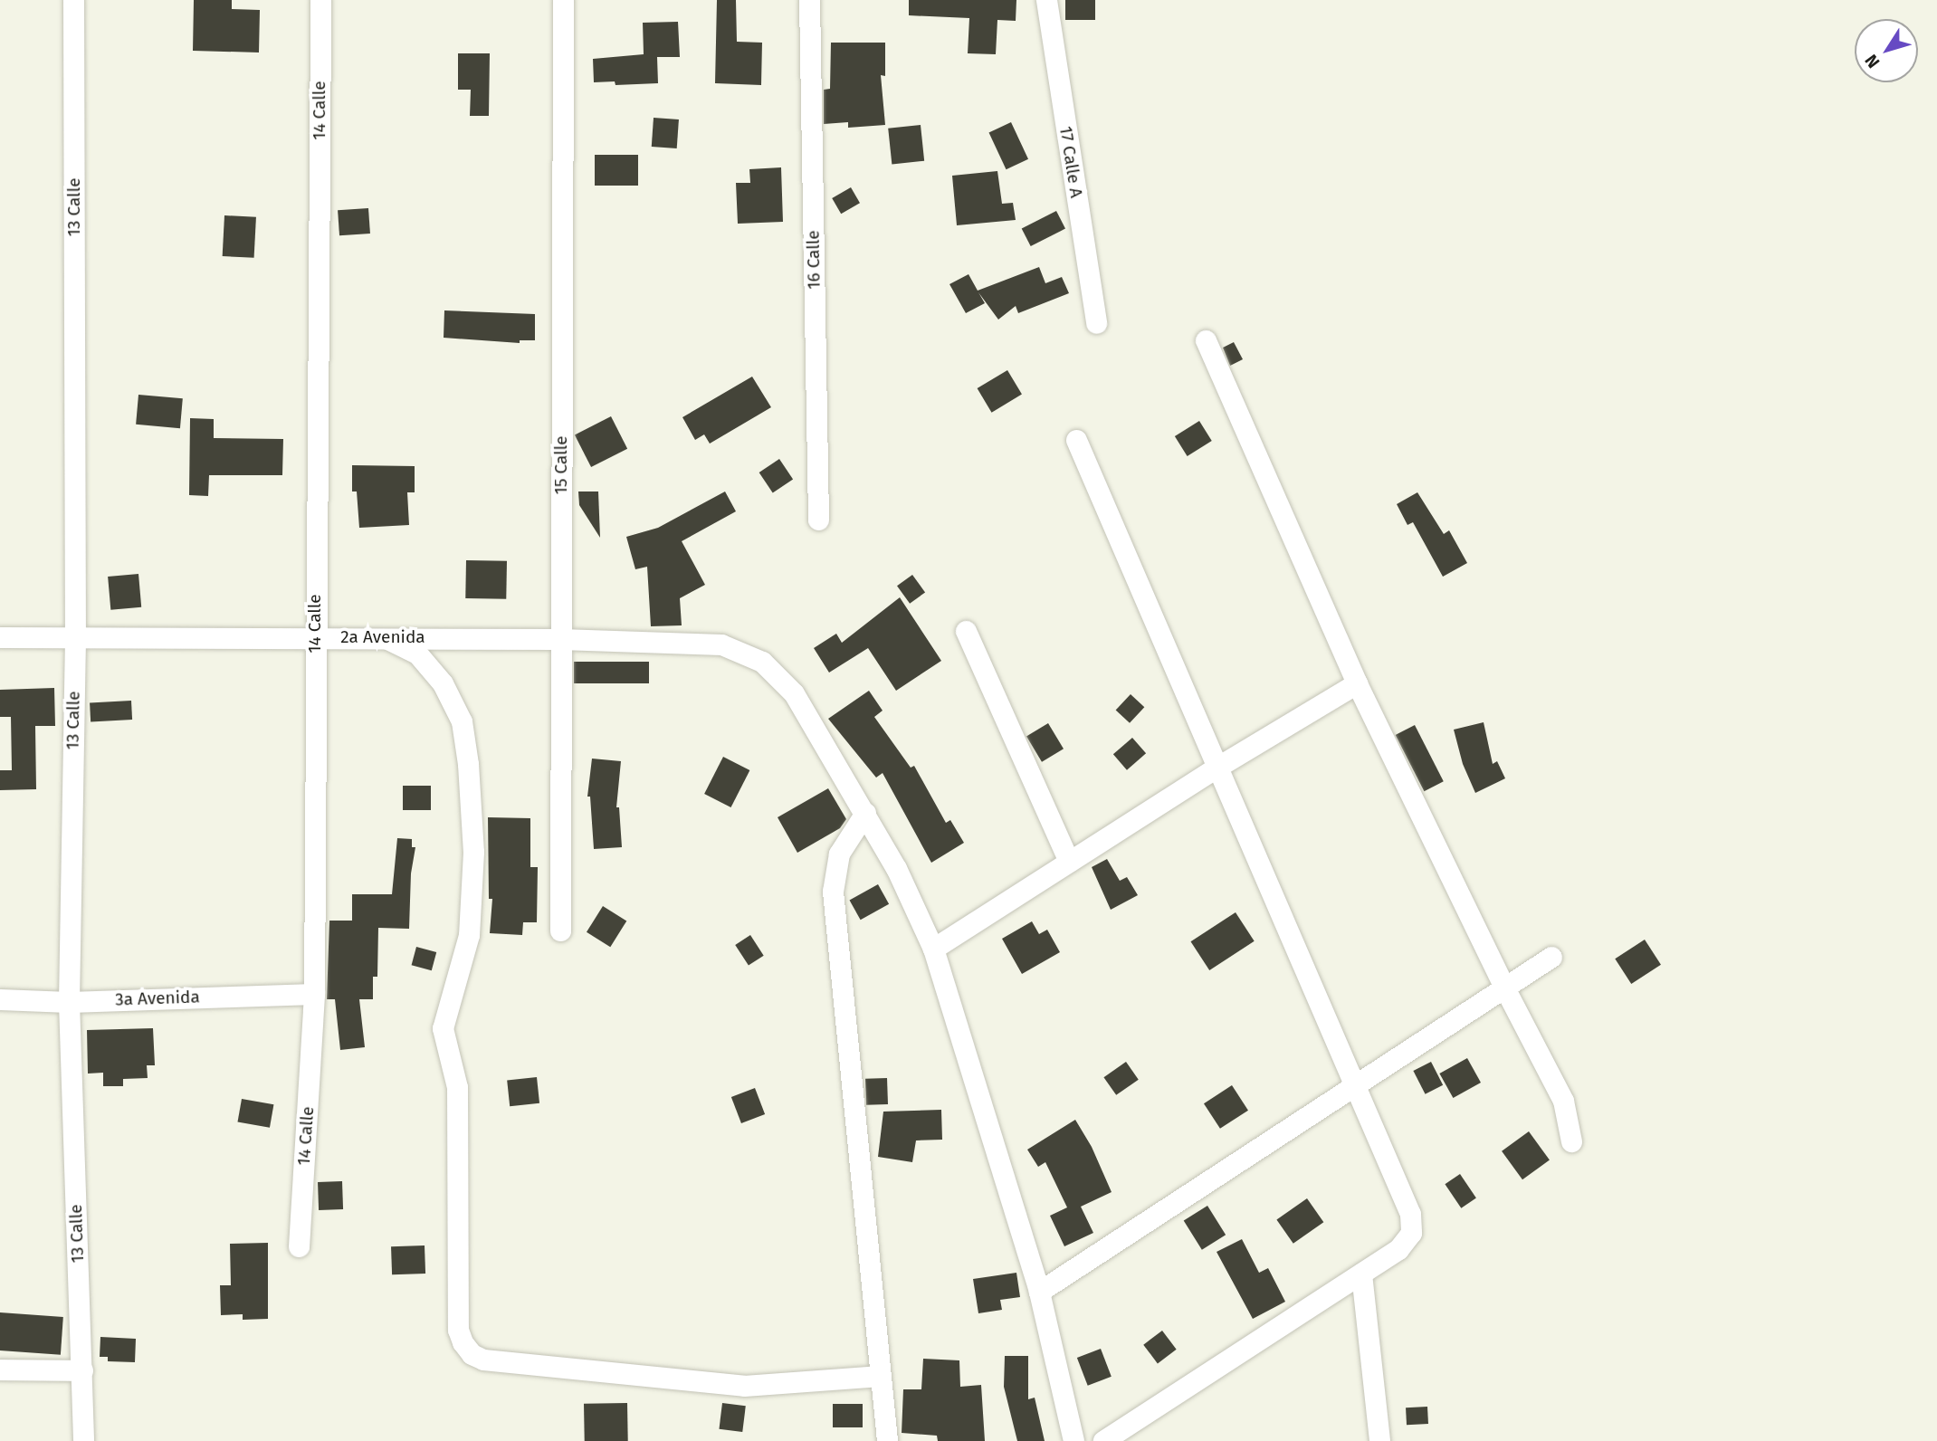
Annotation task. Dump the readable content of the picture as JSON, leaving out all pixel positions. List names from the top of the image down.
{
  "streets": {
    "street": [
      "14 Calle",
      "17 Calle A",
      "13 Calle",
      "16 Calle",
      "15 Calle",
      "2a Avenida",
      "3a Avenida"
    ]
  },
  "crossings": [
    ["14 Calle", "2a Avenida"],
    ["14 Calle", "3a Avenida"],
    ["13 Calle", "2a Avenida"],
    ["13 Calle", "3a Avenida"],
    ["15 Calle", "2a Avenida"]
  ],
  "north": "bottom left"
}
